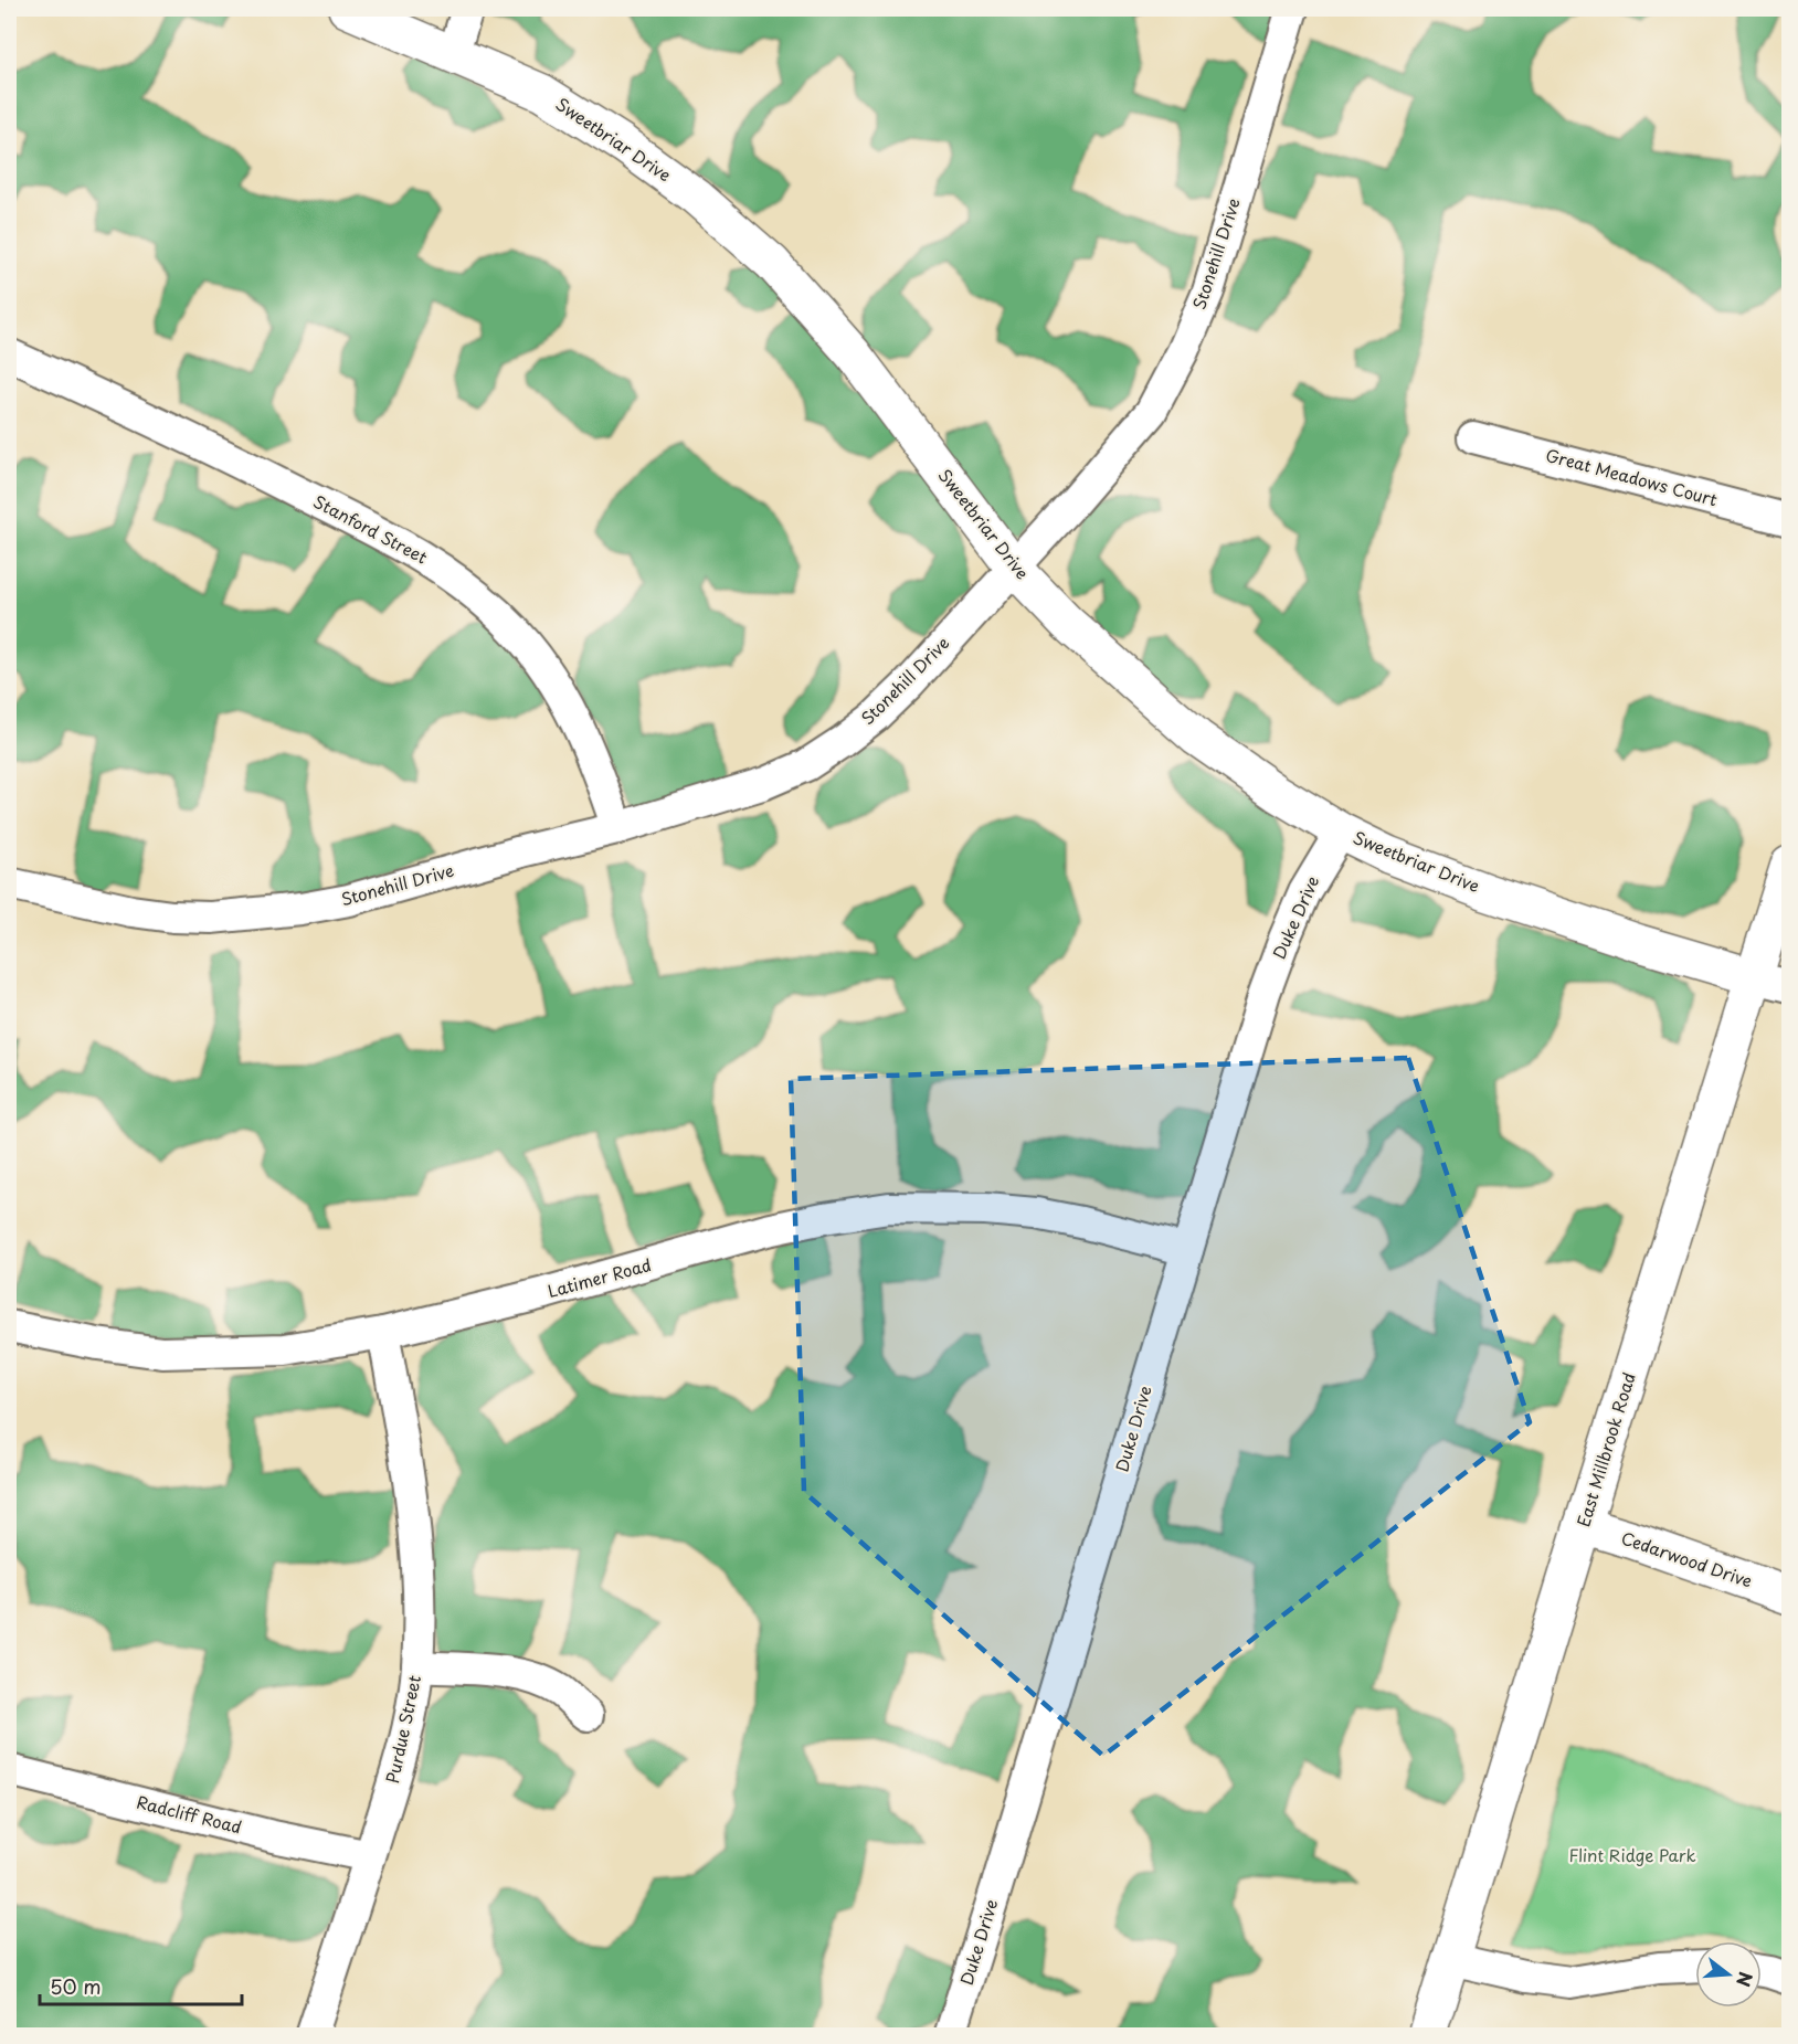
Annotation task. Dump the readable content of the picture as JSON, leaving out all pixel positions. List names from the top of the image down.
{
  "streets": {
    "street": [
      "Sweetbriar Drive",
      "Stonehill Drive",
      "Great Meadows Court",
      "Stanford Street",
      "Duke Drive",
      "Latimer Road",
      "East Millbrook Road",
      "Cedarwood Drive",
      "Purdue Street",
      "Radcliff Road"
    ]
  },
  "crossings": [
    ["Sweetbriar Drive", "Stonehill Drive"],
    ["Sweetbriar Drive", "Duke Drive"],
    ["Sweetbriar Drive", "East Millbrook Road"],
    ["Stonehill Drive", "Stanford Street"],
    ["Duke Drive", "Latimer Road"],
    ["Latimer Road", "Purdue Street"],
    ["East Millbrook Road", "Cedarwood Drive"],
    ["Purdue Street", "Radcliff Road"]
  ],
  "parks": ["Flint Ridge Park"],
  "scale_bar": "50 m",
  "north": "right"
}
